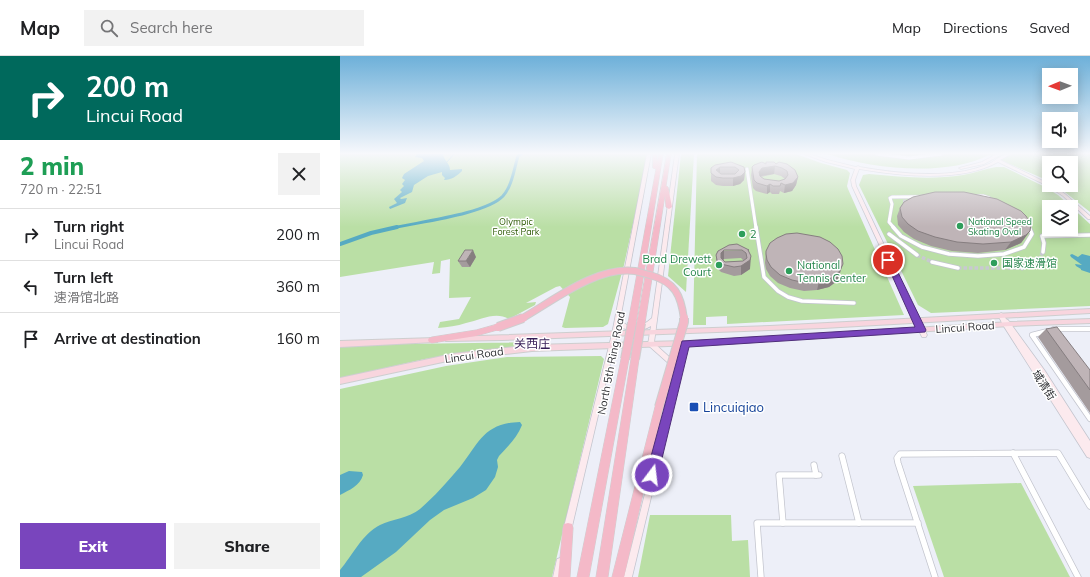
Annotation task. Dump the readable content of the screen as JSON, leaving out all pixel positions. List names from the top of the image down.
{
  "streets": {
    "highway": ["North 5th Ring Road"],
    "main road": ["Lincui Road"],
    "street": ["域清街"]
  },
  "crossings": [
    ["Lincui Road", "域清街"]
  ],
  "districts": ["关西庄"],
  "parks": ["Olympic Forest Park"],
  "places": {
    "other": [
      "National Speed Skating Oval",
      "2",
      "国家速滑馆",
      "Brad Drewett Court",
      "National Tennis Center"
    ],
    "transit": ["Lincuiqiao"]
  },
  "north": "left",
  "page": {
    "header": "Map",
    "search": "Search here",
    "nav": ["Map", "Directions", "Saved"],
    "turn": ["200 m", "Lincui Road"],
    "heading": ["2 min", "720 m · 22:51"],
    "list": [
      {
        "name": "Turn right",
        "note": "Lincui Road",
        "value": "200 m"
      },
      {
        "name": "Turn left",
        "note": "速滑馆北路",
        "value": "360 m"
      },
      {
        "name": "Arrive at destination",
        "value": "160 m"
      }
    ],
    "buttons": ["Exit", "Share"]
  }
}
